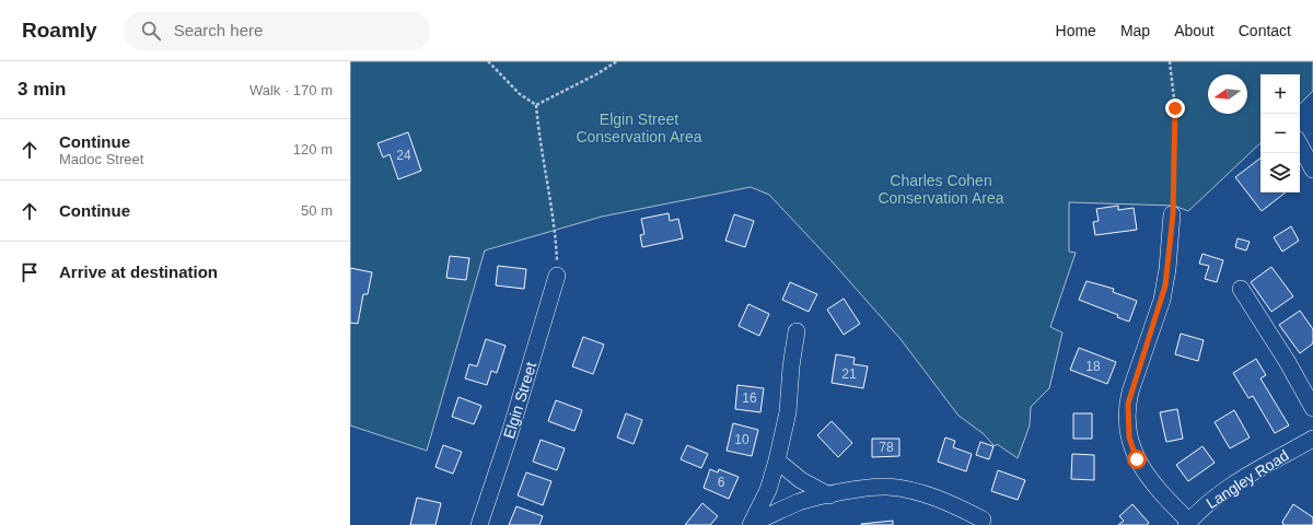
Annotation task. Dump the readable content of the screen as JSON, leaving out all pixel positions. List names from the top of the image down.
{
  "streets": {
    "street": ["Elgin Street", "Langley Road"]
  },
  "parks": ["Elgin Street Conservation Area", "Charles Cohen Conservation Area"],
  "house_numbers": [
    "24",
    "18",
    "21",
    "16",
    "10",
    "78",
    "6"
  ],
  "north": "left",
  "page": {
    "header": "Roamly",
    "search": "Search here",
    "nav": [
      "Home",
      "Map",
      "About",
      "Contact"
    ],
    "heading": ["3 min", "Walk · 170 m"],
    "map_buttons": ["+", "−"],
    "list": [
      ["Continue", "Madoc Street", "120 m"],
      ["Continue", "50 m"],
      "Arrive at destination"
    ]
  }
}
